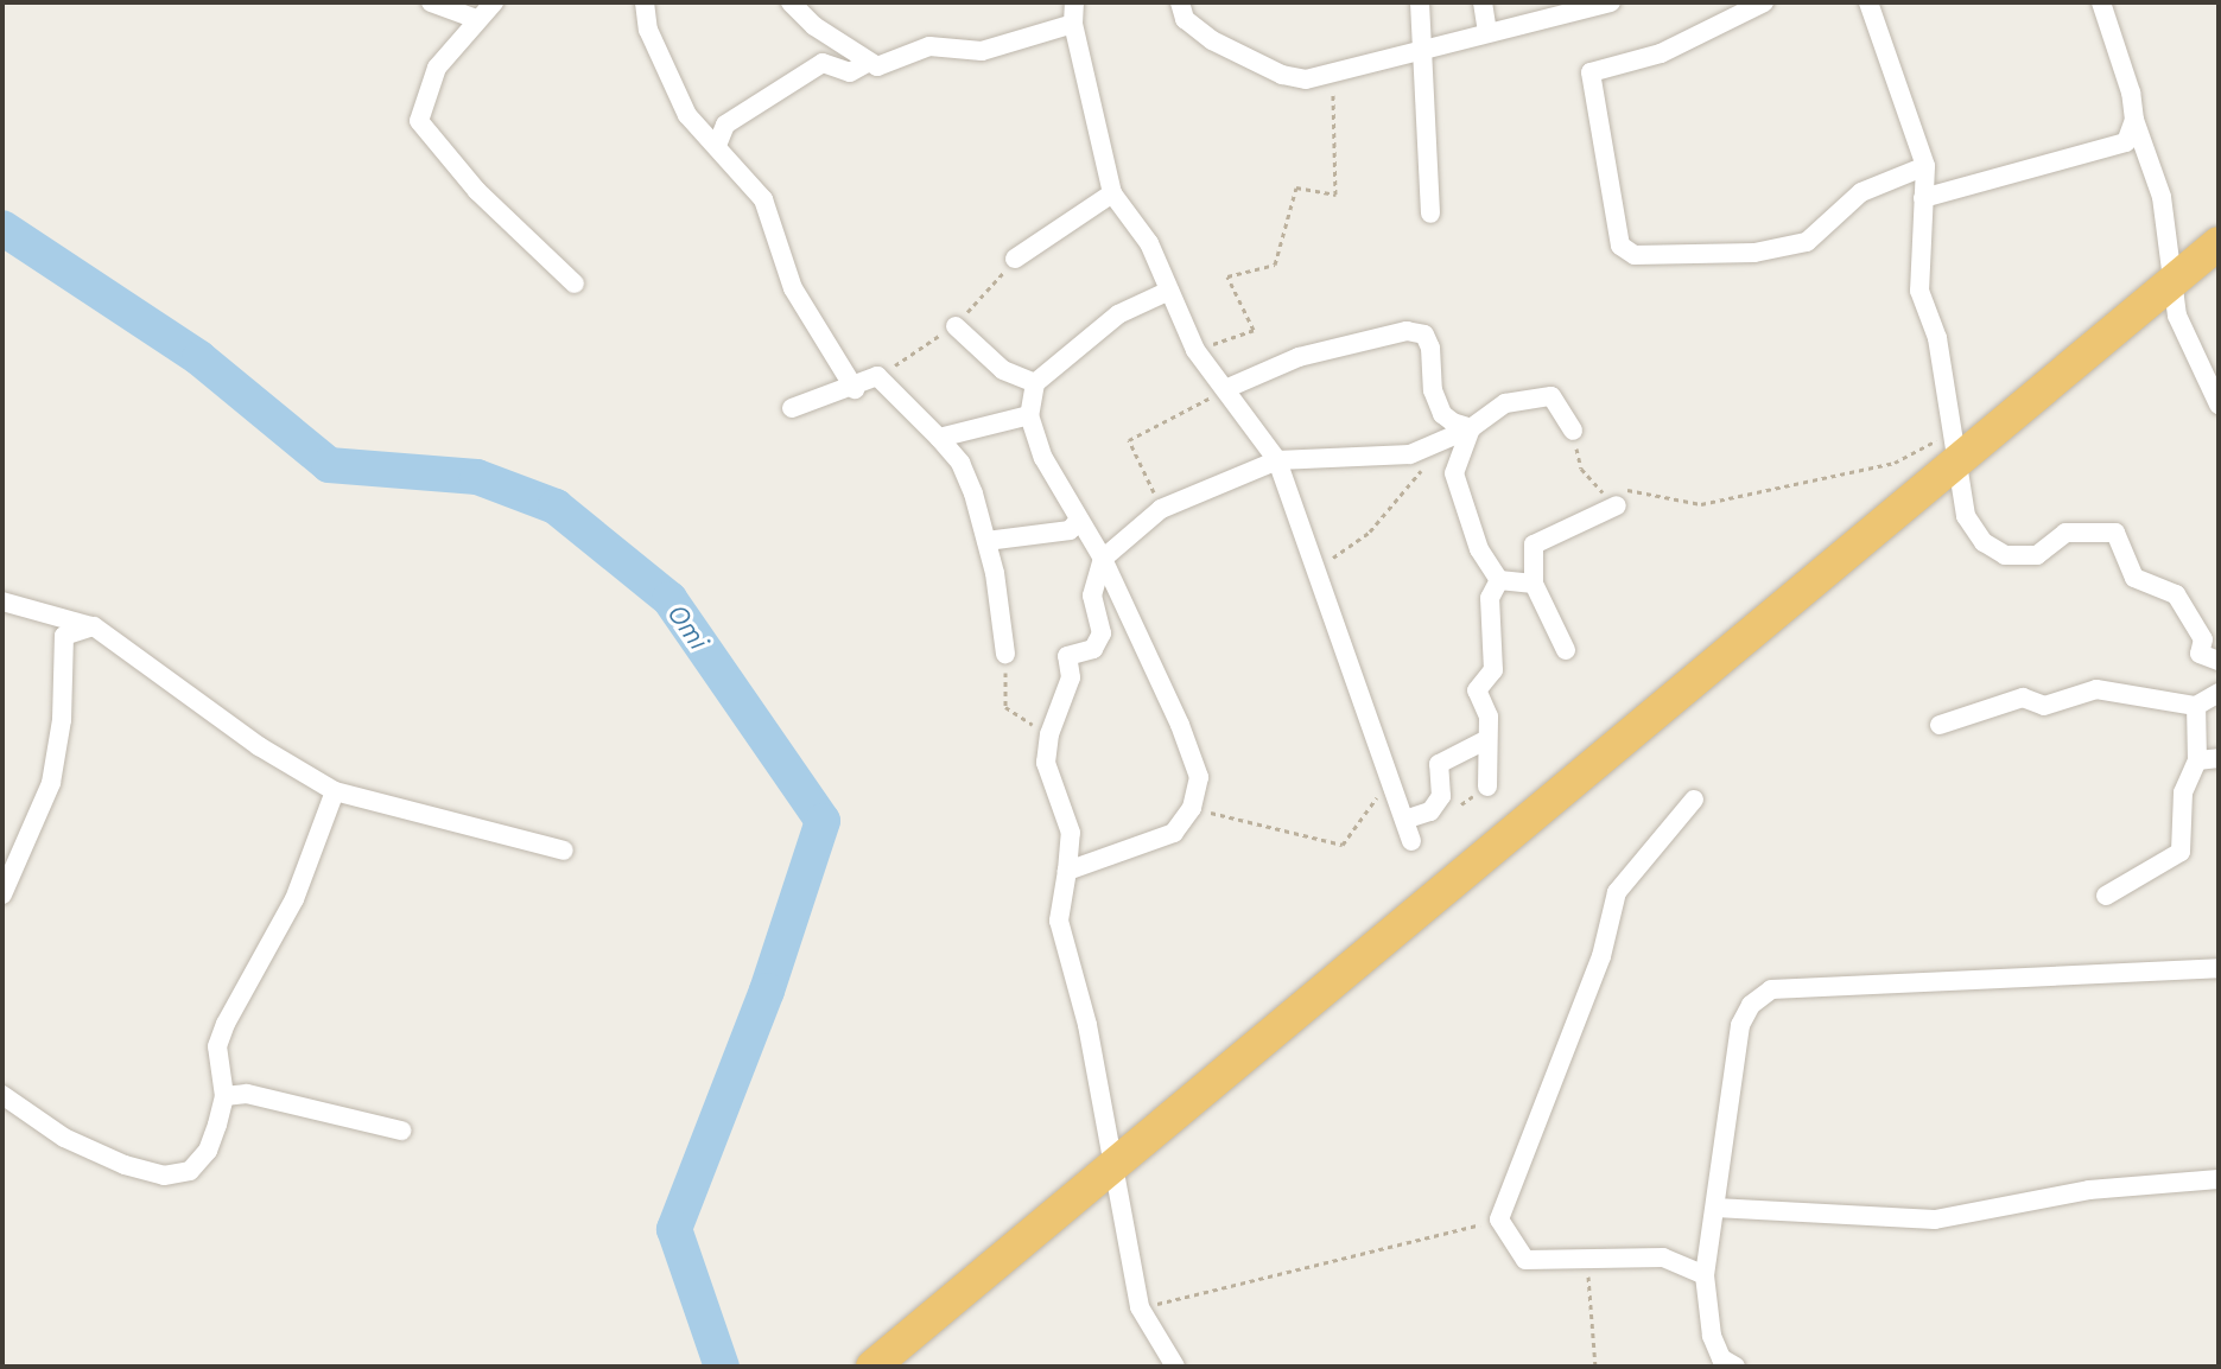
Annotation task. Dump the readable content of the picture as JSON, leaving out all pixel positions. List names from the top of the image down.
{
  "water": ["Omi"]
}
